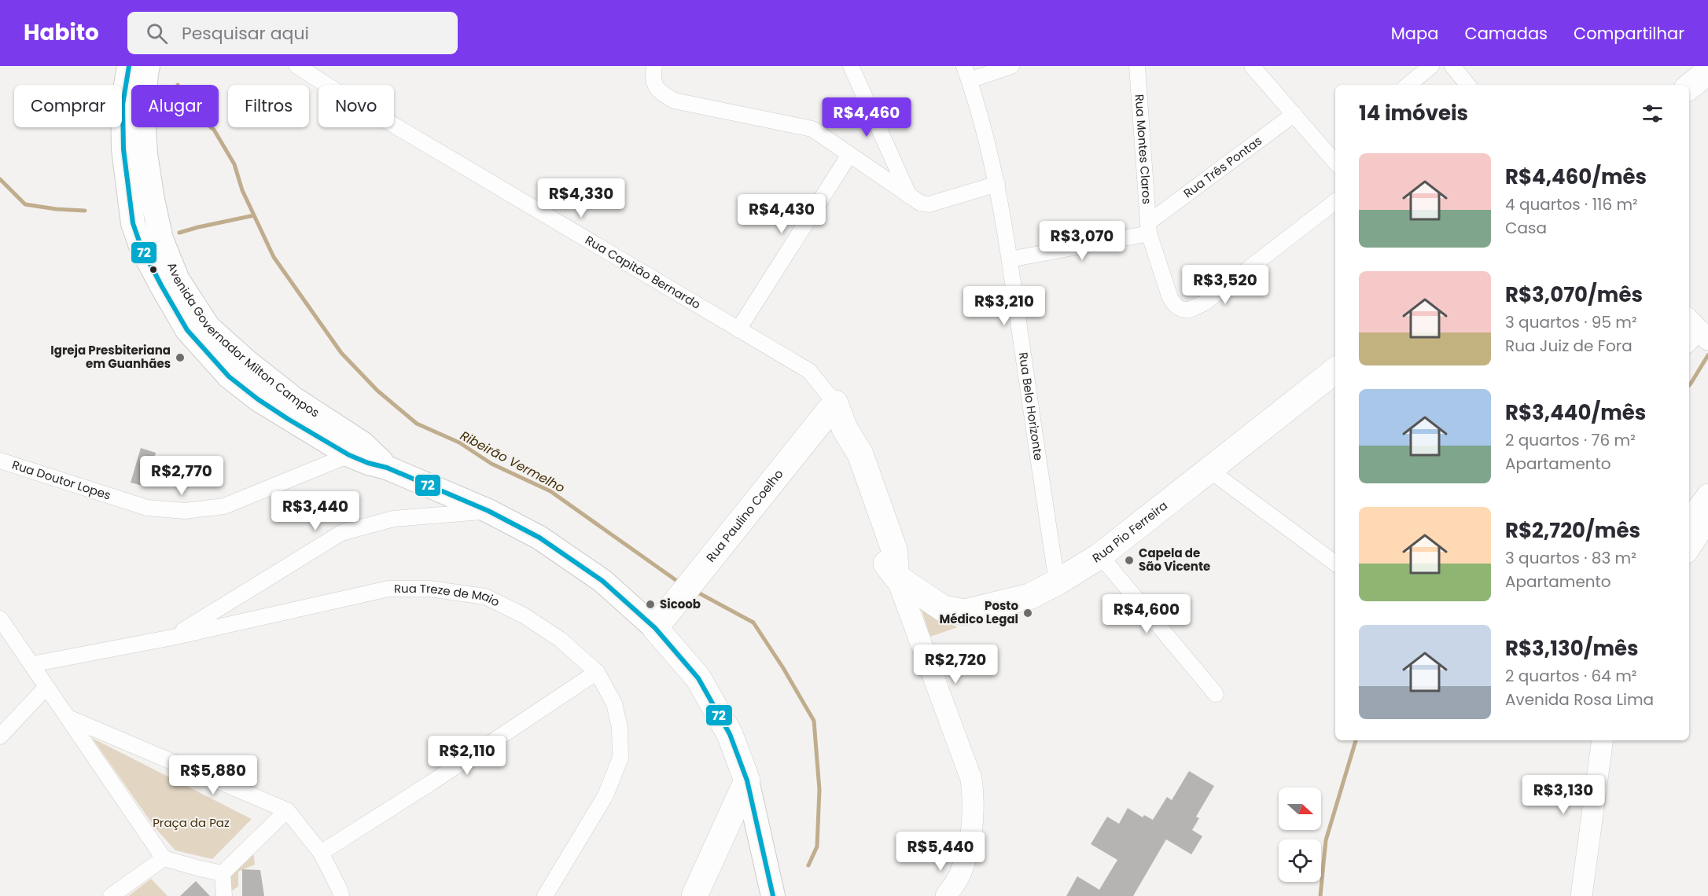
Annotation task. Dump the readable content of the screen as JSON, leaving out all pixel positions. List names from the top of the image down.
{
  "streets": {
    "highway": [
      "Rua Capitão Bernardo",
      "Avenida Governador Milton Campos",
      "Rua Paulino Coelho",
      "Rua Pio Ferreira"
    ],
    "street": [
      "Rua Montes Claros",
      "Rua Três Pontas",
      "Rua Belo Horizonte",
      "Rua Doutor Lopes",
      "Rua Treze de Maio"
    ]
  },
  "crossings": [
    ["Rua Montes Claros", "Rua Três Pontas"],
    ["Rua Capitão Bernardo", "Rua Paulino Coelho"],
    ["Rua Capitão Bernardo", "Rua Pio Ferreira"],
    ["Avenida Governador Milton Campos", "Rua Doutor Lopes"],
    ["Avenida Governador Milton Campos", "Rua Paulino Coelho"],
    ["Rua Belo Horizonte", "Rua Pio Ferreira"]
  ],
  "water": ["Ribeirão Vermelho"],
  "parks": ["Praça da Paz"],
  "places": [
    "Igreja Presbiteriana em Guanhães",
    "Capela de São Vicente",
    "Sicoob",
    "Posto Médico Legal"
  ],
  "lines": ["transit line 72"],
  "north": "right",
  "page": {
    "header": "Habito",
    "search": "Pesquisar aqui",
    "nav": ["Mapa", "Camadas", "Compartilhar"],
    "chip": [
      "Comprar",
      "Alugar",
      "Filtros",
      "Novo"
    ],
    "heading": "14 imóveis",
    "price": [
      "R$4,460",
      "R$4,330",
      "R$4,430",
      "R$3,070",
      "R$3,520",
      "R$3,210",
      "R$2,770",
      "R$3,440",
      "R$4,600",
      "R$2,720",
      "R$2,110",
      "R$5,880",
      "R$3,130",
      "R$5,440"
    ],
    "list": [
      {
        "name": "R$4,460/mês",
        "note": "4 quartos · 116 m² · Casa"
      },
      {
        "name": "R$3,070/mês",
        "note": "3 quartos · 95 m² · Rua Juiz de Fora"
      },
      {
        "name": "R$3,440/mês",
        "note": "2 quartos · 76 m² · Apartamento"
      },
      {
        "name": "R$2,720/mês",
        "note": "3 quartos · 83 m² · Apartamento"
      },
      {
        "name": "R$3,130/mês",
        "note": "2 quartos · 64 m² · Avenida Rosa Lima"
      }
    ]
  }
}
